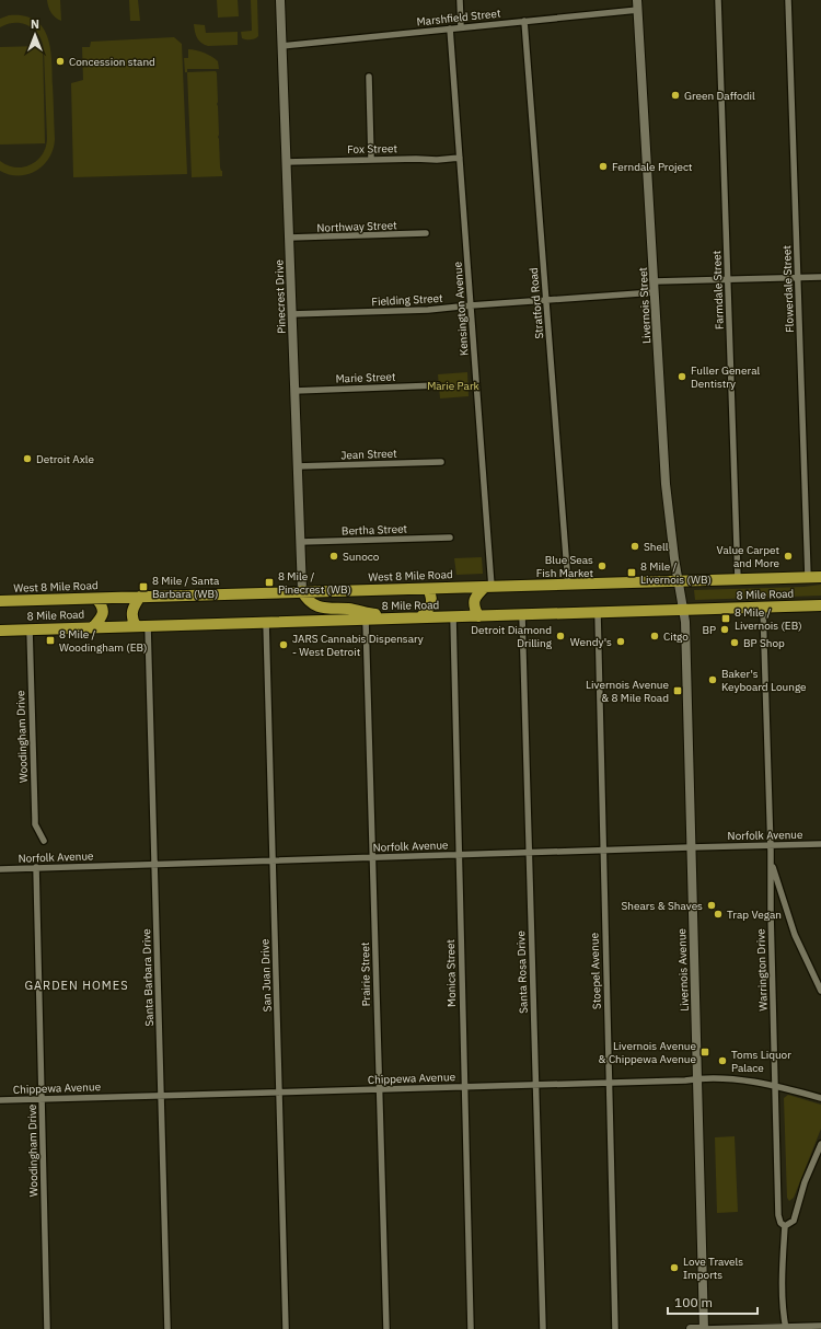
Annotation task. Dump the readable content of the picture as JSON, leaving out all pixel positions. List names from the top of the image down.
{
  "streets": {
    "highway": ["West 8 Mile Road", "8 Mile Road"],
    "street": [
      "Marshfield Street",
      "Fox Street",
      "Northway Street",
      "Flowerdale Street",
      "Farmdale Street",
      "Pinecrest Drive",
      "Fielding Street",
      "Stratford Road",
      "Livernois Street",
      "Kensington Avenue",
      "Marie Street",
      "Jean Street",
      "Bertha Street",
      "Woodingham Drive",
      "Norfolk Avenue",
      "Livernois Avenue",
      "Warrington Drive",
      "Stoepel Avenue",
      "Santa Rosa Drive",
      "Monica Street",
      "Prairie Street",
      "San Juan Drive",
      "Santa Barbara Drive",
      "Chippewa Avenue"
    ]
  },
  "crossings": [
    ["Marshfield Street", "Pinecrest Drive"],
    ["Marshfield Street", "Stratford Road"],
    ["Marshfield Street", "Livernois Street"],
    ["Marshfield Street", "Kensington Avenue"],
    ["Fox Street", "Pinecrest Drive"],
    ["Fox Street", "Kensington Avenue"],
    ["Northway Street", "Pinecrest Drive"],
    ["Flowerdale Street", "West 8 Mile Road"],
    ["Farmdale Street", "West 8 Mile Road"],
    ["Pinecrest Drive", "Fielding Street"],
    ["Pinecrest Drive", "Marie Street"],
    ["Pinecrest Drive", "Jean Street"],
    ["Pinecrest Drive", "Bertha Street"],
    ["Pinecrest Drive", "West 8 Mile Road"],
    ["Fielding Street", "Stratford Road"],
    ["Fielding Street", "Livernois Street"],
    ["Fielding Street", "Kensington Avenue"],
    ["Stratford Road", "West 8 Mile Road"],
    ["Livernois Street", "West 8 Mile Road"],
    ["Livernois Street", "8 Mile Road"],
    ["Livernois Street", "Livernois Avenue"],
    ["Kensington Avenue", "West 8 Mile Road"],
    ["8 Mile Road", "Woodingham Drive"],
    ["8 Mile Road", "Livernois Avenue"],
    ["8 Mile Road", "Warrington Drive"],
    ["8 Mile Road", "Stoepel Avenue"],
    ["8 Mile Road", "Santa Rosa Drive"],
    ["8 Mile Road", "Monica Street"],
    ["8 Mile Road", "Prairie Street"],
    ["8 Mile Road", "San Juan Drive"],
    ["8 Mile Road", "Santa Barbara Drive"],
    ["Woodingham Drive", "Norfolk Avenue"],
    ["Woodingham Drive", "Chippewa Avenue"],
    ["Norfolk Avenue", "Livernois Avenue"],
    ["Norfolk Avenue", "Warrington Drive"],
    ["Norfolk Avenue", "Stoepel Avenue"],
    ["Norfolk Avenue", "Santa Rosa Drive"],
    ["Norfolk Avenue", "Monica Street"],
    ["Norfolk Avenue", "Prairie Street"],
    ["Norfolk Avenue", "San Juan Drive"],
    ["Norfolk Avenue", "Santa Barbara Drive"],
    ["Livernois Avenue", "Chippewa Avenue"],
    ["Warrington Drive", "Chippewa Avenue"],
    ["Stoepel Avenue", "Chippewa Avenue"],
    ["Santa Rosa Drive", "Chippewa Avenue"],
    ["Monica Street", "Chippewa Avenue"],
    ["Prairie Street", "Chippewa Avenue"],
    ["San Juan Drive", "Chippewa Avenue"],
    ["Santa Barbara Drive", "Chippewa Avenue"]
  ],
  "districts": ["GARDEN HOMES"],
  "parks": ["Marie Park"],
  "places": {
    "other": [
      "Concession stand",
      "Green Daffodil",
      "Ferndale Project",
      "Fuller General Dentistry",
      "Detroit Axle",
      "Shell",
      "Sunoco",
      "Value Carpet and More",
      "Blue Seas Fish Market",
      "BP",
      "Detroit Diamond Drilling",
      "Citgo",
      "Wendy's",
      "BP Shop",
      "JARS Cannabis Dispensary - West Detroit",
      "Baker's Keyboard Lounge",
      "Shears & Shaves",
      "Trap Vegan",
      "Toms Liquor Palace",
      "Love Travels Imports"
    ],
    "transit": [
      "8 Mile / Livernois (WB)",
      "8 Mile / Pinecrest (WB)",
      "8 Mile / Santa Barbara (WB)",
      "8 Mile / Livernois (EB)",
      "8 Mile / Woodingham (EB)",
      "Livernois Avenue & 8 Mile Road",
      "Livernois Avenue & Chippewa Avenue"
    ]
  },
  "scale_bar": "100 m",
  "north": "top"
}
